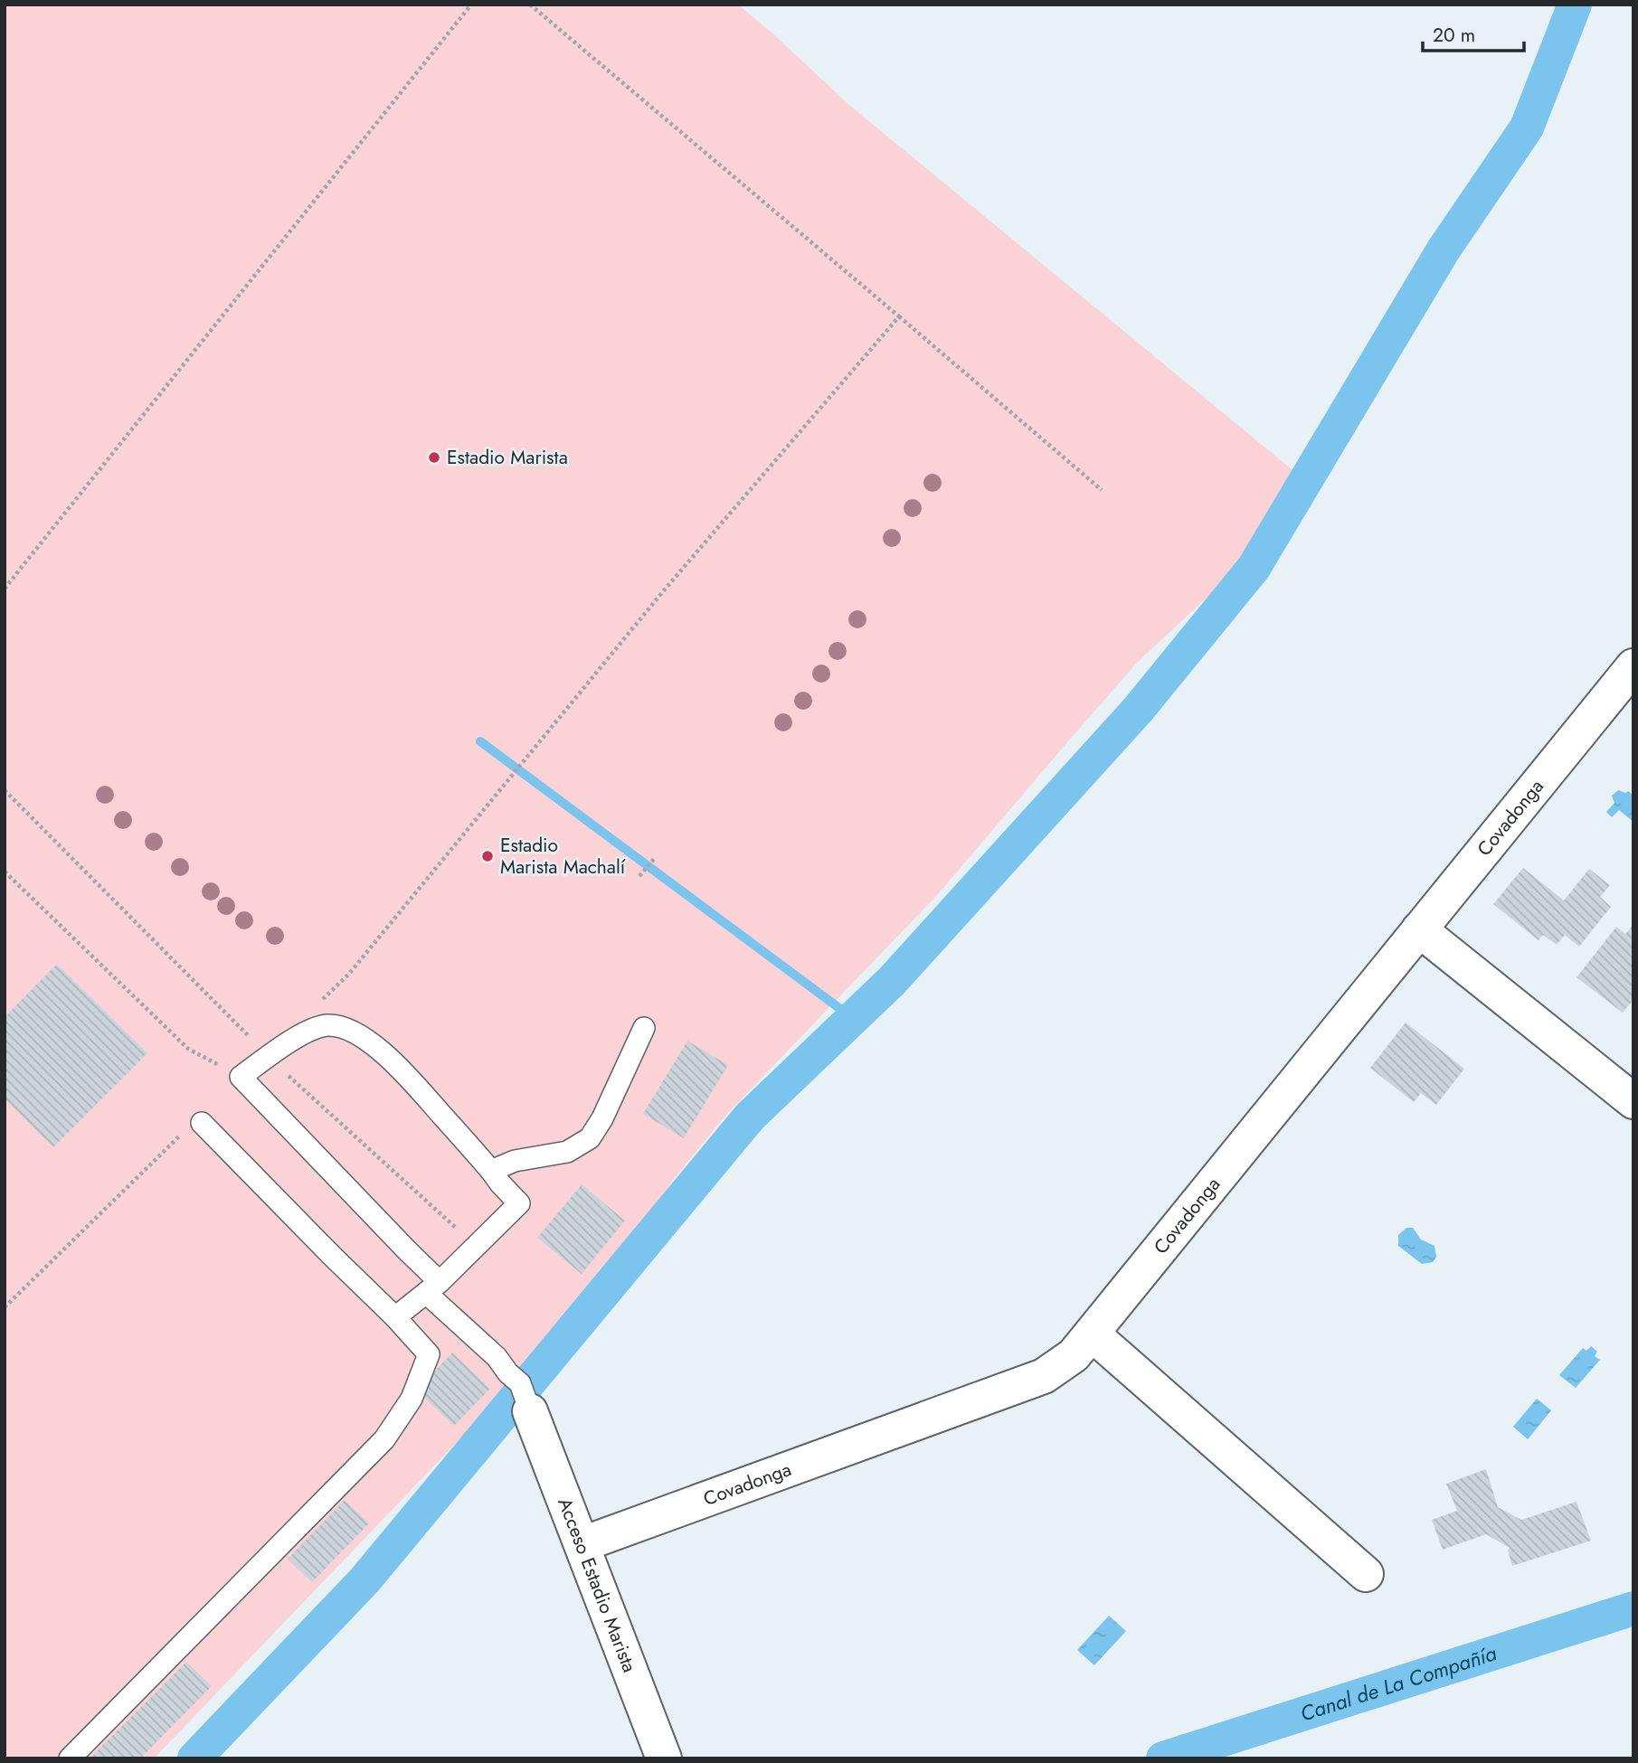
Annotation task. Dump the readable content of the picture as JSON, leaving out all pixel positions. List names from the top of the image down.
{
  "streets": {
    "street": ["Covadonga", "Acceso Estadio Marista"]
  },
  "crossings": [
    ["Covadonga", "Acceso Estadio Marista"]
  ],
  "water": ["Canal de La Compañía"],
  "places": ["Estadio Marista", "Estadio Marista Machalí"],
  "scale_bar": "20 m"
}
